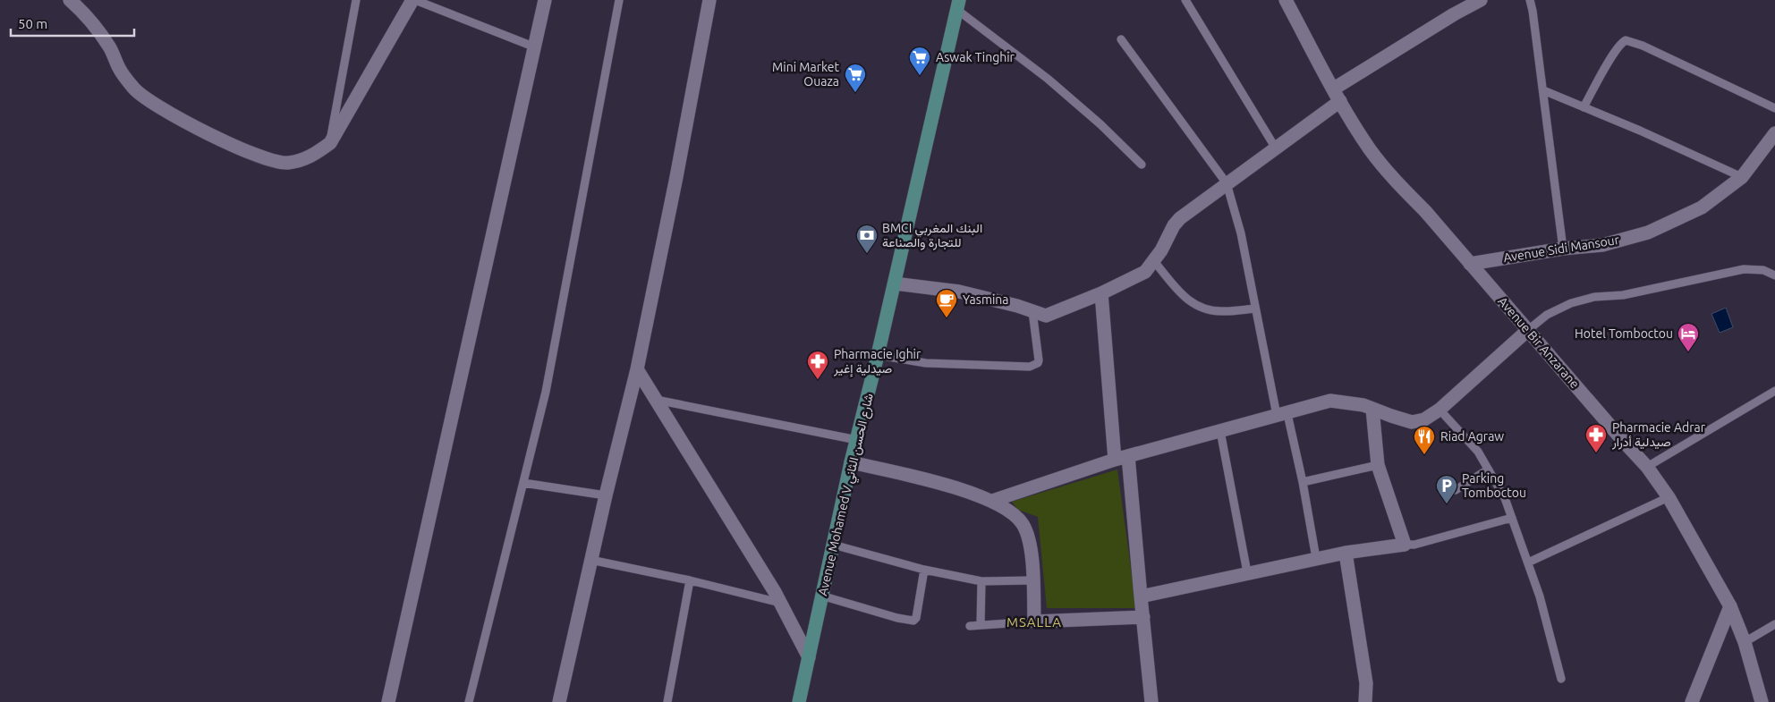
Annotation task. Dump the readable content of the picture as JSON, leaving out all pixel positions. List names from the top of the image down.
{
  "streets": {
    "main road": ["Avenue Mohamed V شارع الحسن الثاني"],
    "street": ["Avenue Sidi Mansour", "Avenue Bir Anzarane"]
  },
  "crossings": [
    ["Avenue Sidi Mansour", "Avenue Bir Anzarane"]
  ],
  "districts": ["MSALLA"],
  "places": {
    "supermarket": ["Aswak Tinghir", "Mini Market Ouaza"],
    "bank": ["BMCI البنك المغربي للتجارة والصناعة"],
    "cafe": ["Yasmina"],
    "hotel": ["Hotel Tomboctou"],
    "pharmacy": ["Pharmacie Ighir صيدلية إغير", "Pharmacie Adrar صيدلية أدرار"],
    "restaurant": ["Riad Agraw"],
    "parking": ["Parking Tomboctou"]
  },
  "scale_bar": "50 m"
}
